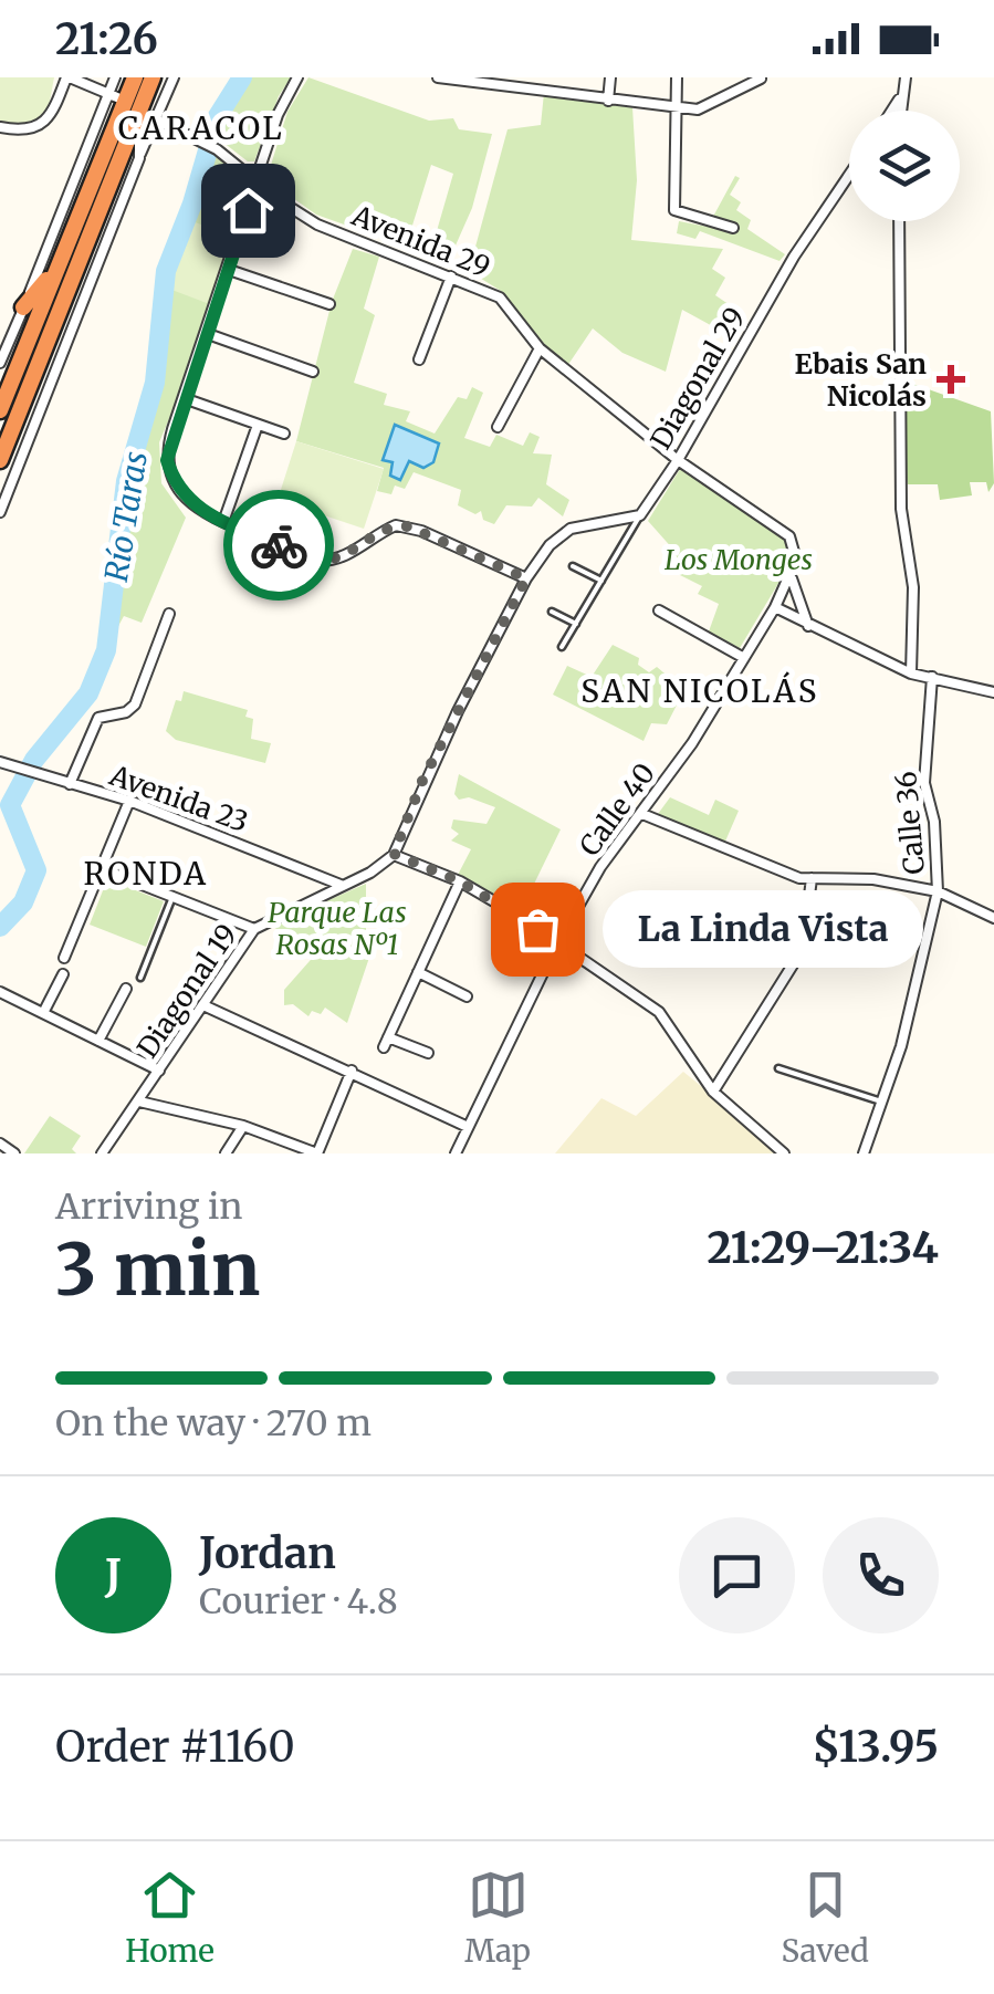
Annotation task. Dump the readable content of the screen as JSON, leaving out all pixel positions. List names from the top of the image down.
{
  "streets": {
    "street": [
      "Avenida 29",
      "Diagonal 29",
      "Avenida 23",
      "Calle 40",
      "Calle 36",
      "Diagonal 19"
    ]
  },
  "crossings": [
    ["Avenida 29", "Diagonal 29"],
    ["Avenida 29", "Calle 40"],
    ["Avenida 23", "Diagonal 19"]
  ],
  "districts": ["CARACOL", "SAN NICOLÁS", "RONDA"],
  "water": ["Río Taras"],
  "parks": ["Los Monges", "Parque Las Rosas Nº1"],
  "places": {
    "health": ["Ebais San Nicolás"],
    "other": ["La Linda Vista"]
  },
  "page": {
    "status": "21:26",
    "bubble": "La Linda Vista",
    "heading": ["3 min", "Arriving in", "21:29–21:34"],
    "panel": [
      "Jordan",
      "Courier · 4.8",
      "Order #1160",
      "$13.95"
    ],
    "bar": "On the way · 270 m",
    "round": "J",
    "tabs": ["Home", "Map", "Saved"]
  }
}
